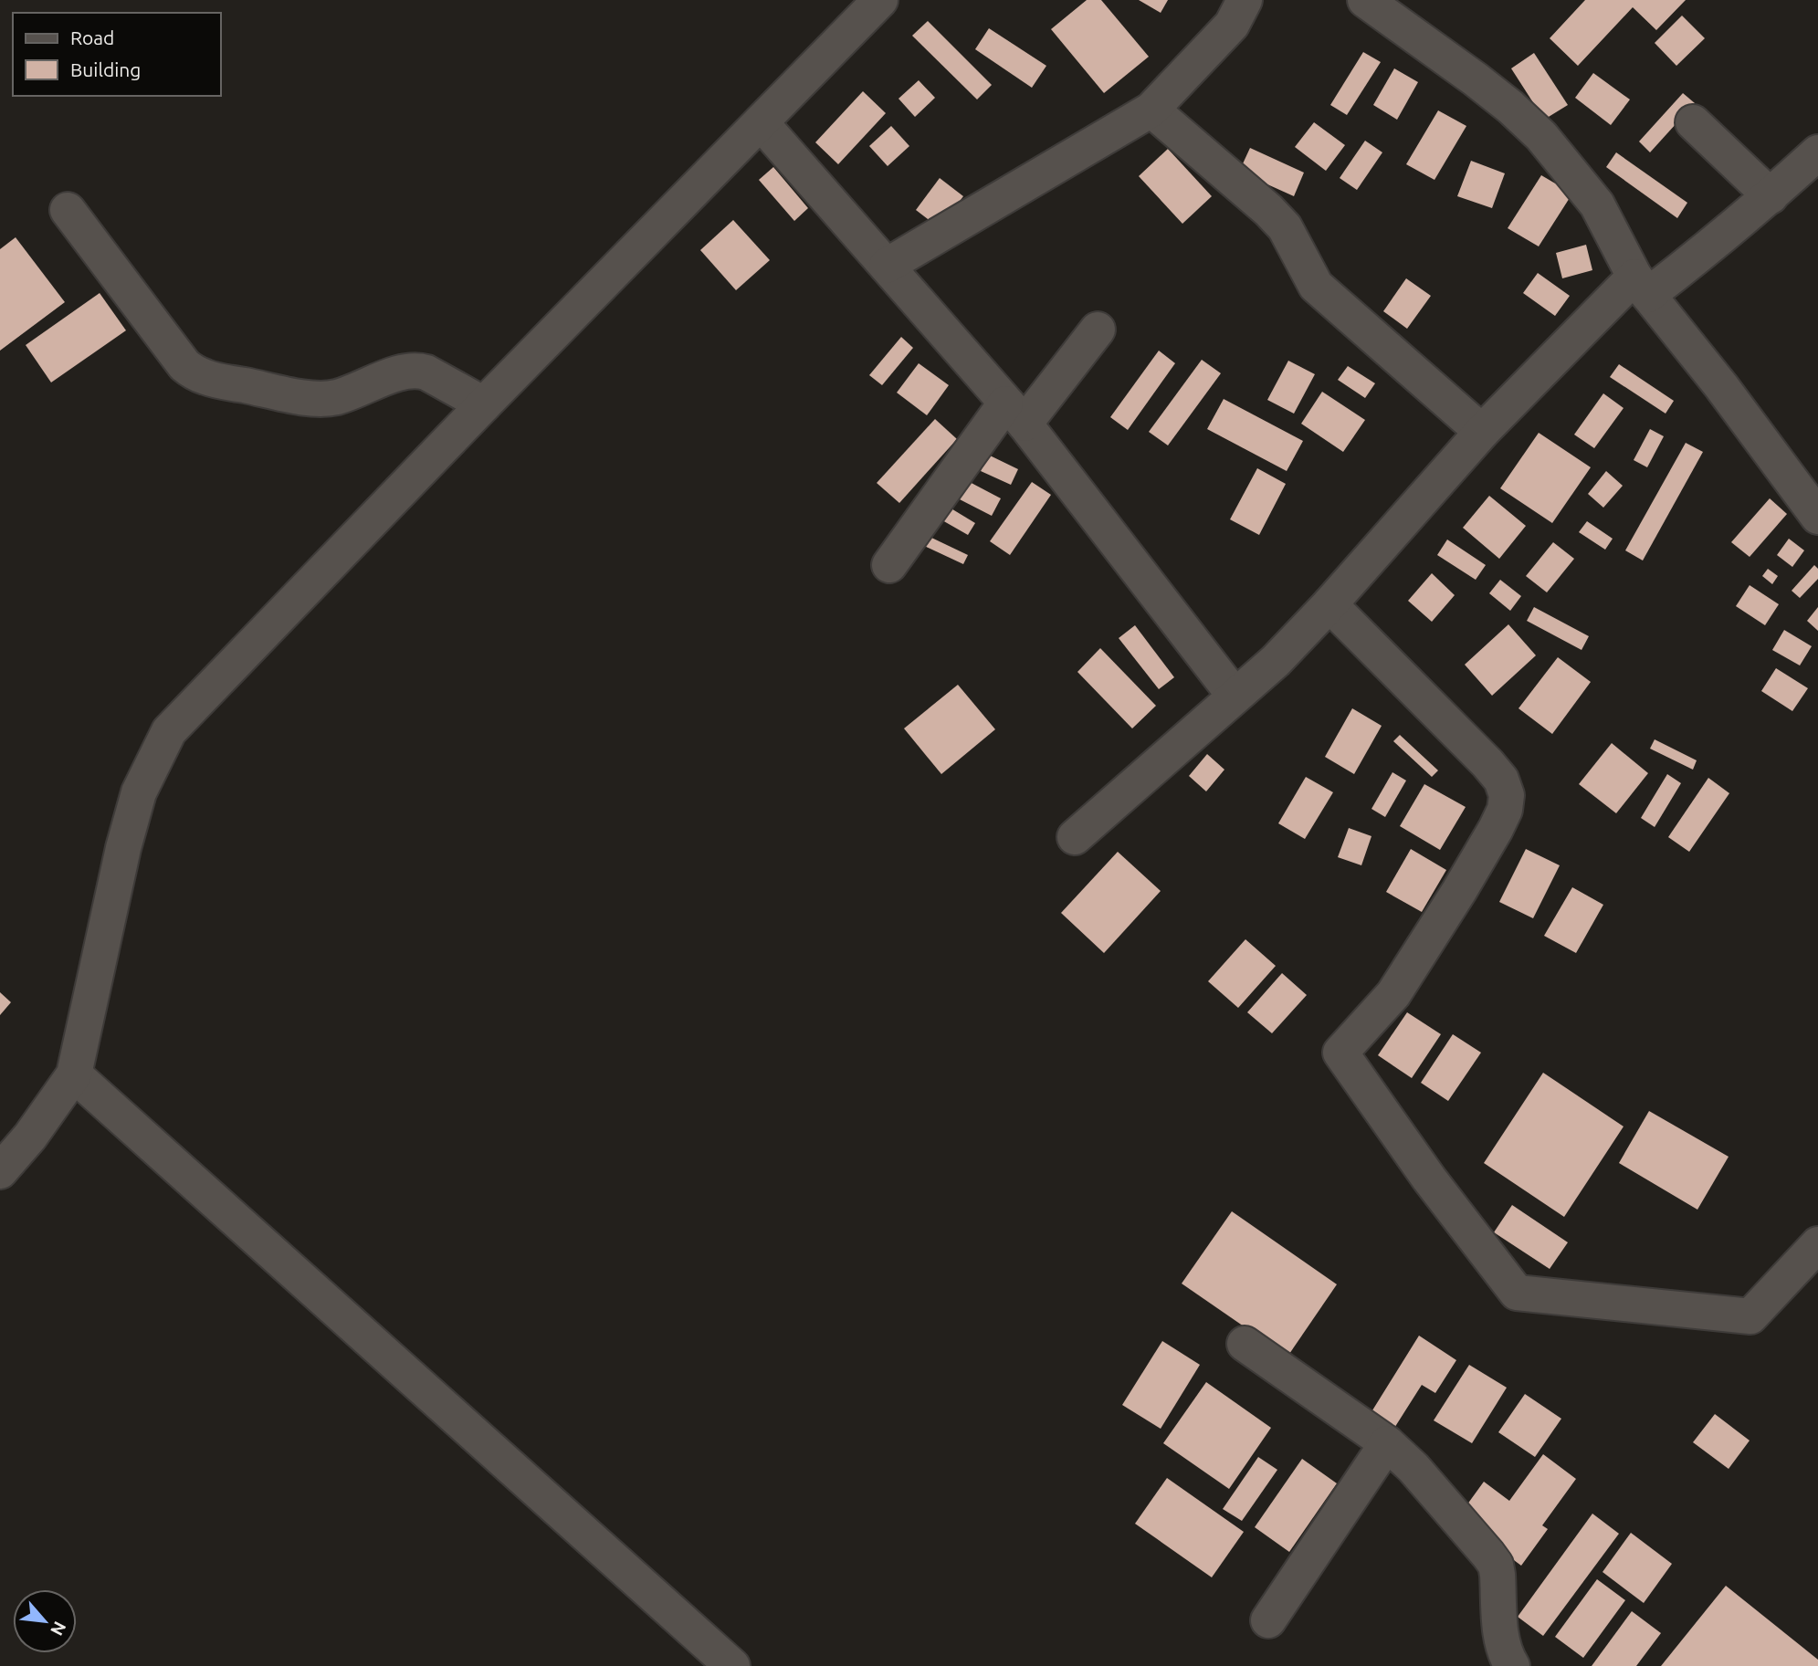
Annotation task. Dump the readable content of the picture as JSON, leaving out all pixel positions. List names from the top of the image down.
{
  "legend": ["Road", "Building"],
  "north": "bottom right"
}
